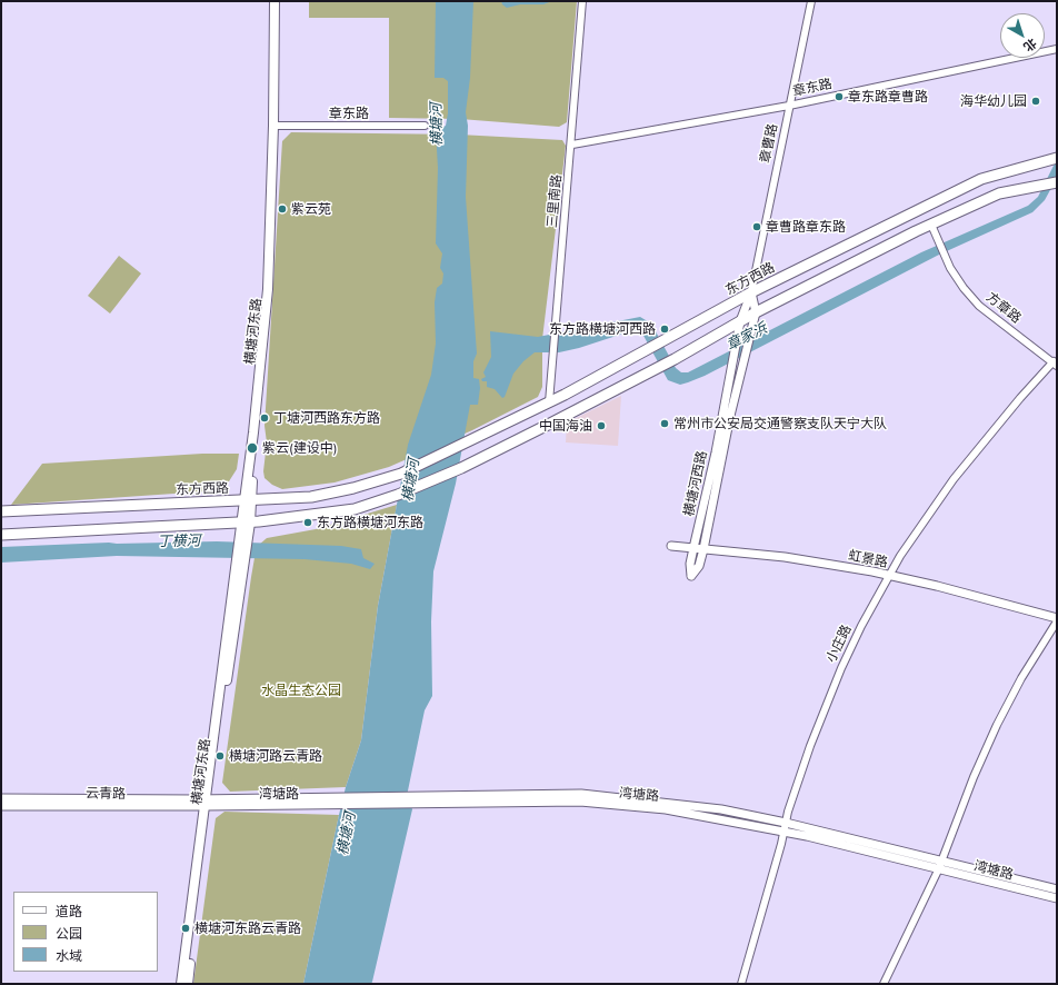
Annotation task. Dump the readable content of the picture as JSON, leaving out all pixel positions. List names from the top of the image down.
{
  "streets": {
    "main road": ["东方西路", "横塘河东路"],
    "street": [
      "章东路",
      "章曹路",
      "三里南路",
      "方章路",
      "横塘河西路",
      "虹景路",
      "小庄路",
      "云青路",
      "湾塘路"
    ]
  },
  "crossings": [
    ["章东路", "章曹路"],
    ["章东路", "三里南路"],
    ["章东路", "横塘河东路"],
    ["章曹路", "东方西路"],
    ["章曹路", "横塘河西路"],
    ["三里南路", "东方西路"],
    ["东方西路", "横塘河东路"],
    ["东方西路", "横塘河西路"],
    ["方章路", "小庄路"],
    ["横塘河东路", "云青路"],
    ["横塘河东路", "湾塘路"],
    ["横塘河西路", "虹景路"],
    ["虹景路", "小庄路"],
    ["小庄路", "湾塘路"],
    ["云青路", "湾塘路"]
  ],
  "water": ["横塘河", "章家浜", "丁横河"],
  "parks": ["水晶生态公园"],
  "places": [
    "章东路章曹路",
    "海华幼儿园",
    "紫云苑",
    "章曹路章东路",
    "东方路横塘河西路",
    "丁塘河西路东方路",
    "常州市公安局交通警察支队天宁大队",
    "中国海油",
    "紫云(建设中)",
    "东方路横塘河东路",
    "横塘河路云青路",
    "横塘河东路云青路"
  ],
  "legend": ["道路", "公园", "水域"],
  "north": "bottom right"
}
